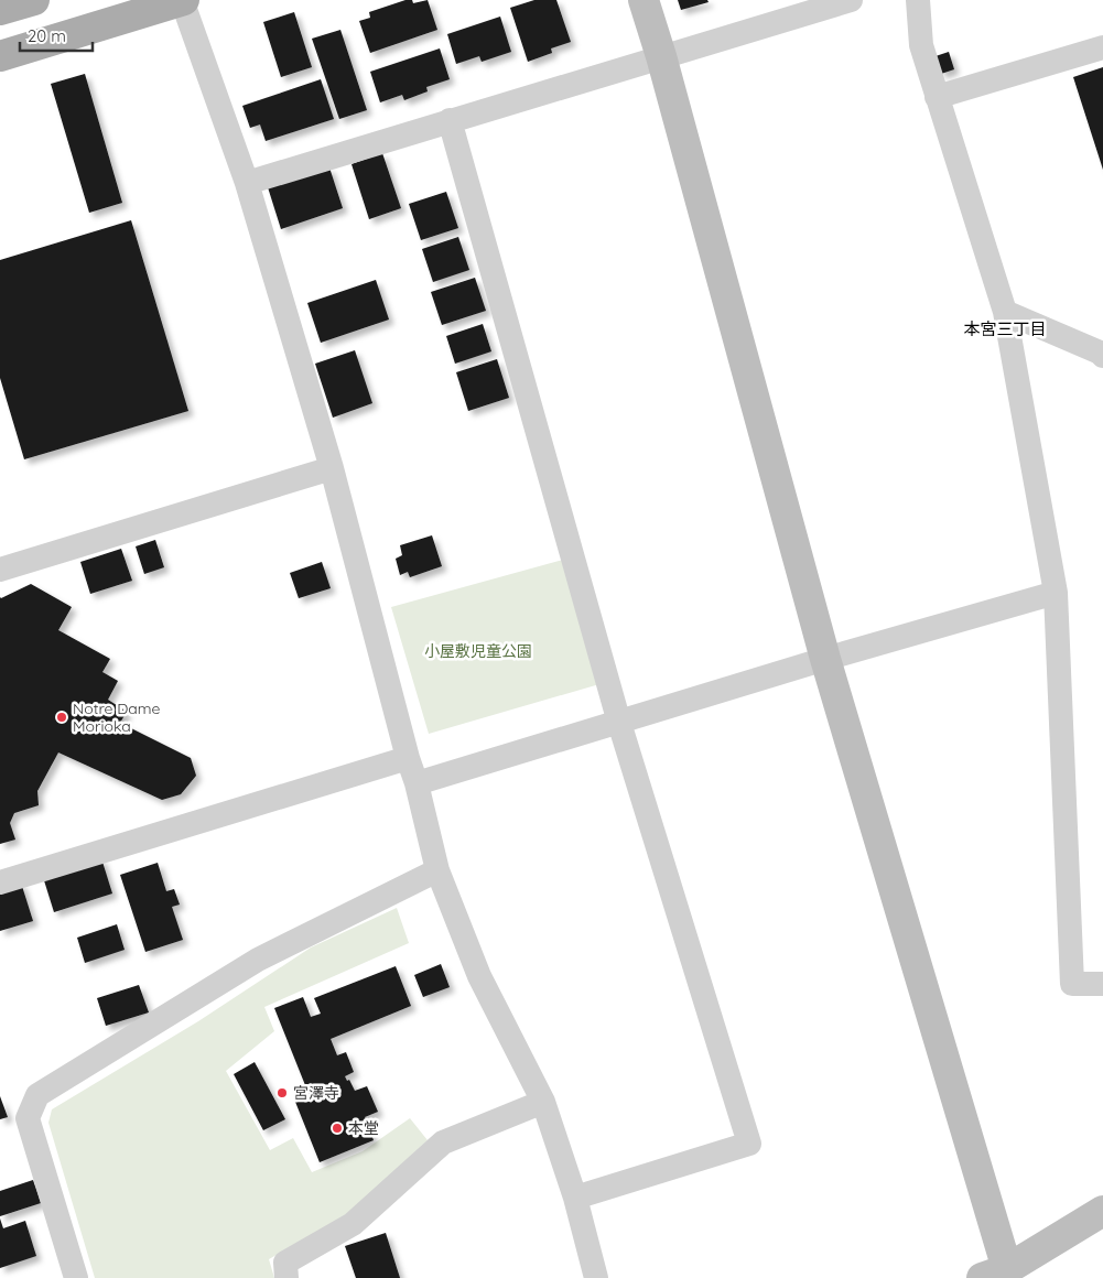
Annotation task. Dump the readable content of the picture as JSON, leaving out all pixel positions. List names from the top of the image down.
{
  "districts": ["本宮三丁目"],
  "parks": ["小屋敷児童公園"],
  "places": ["Notre Dame Morioka", "宮澤寺", "本堂"],
  "scale_bar": "20 m"
}
